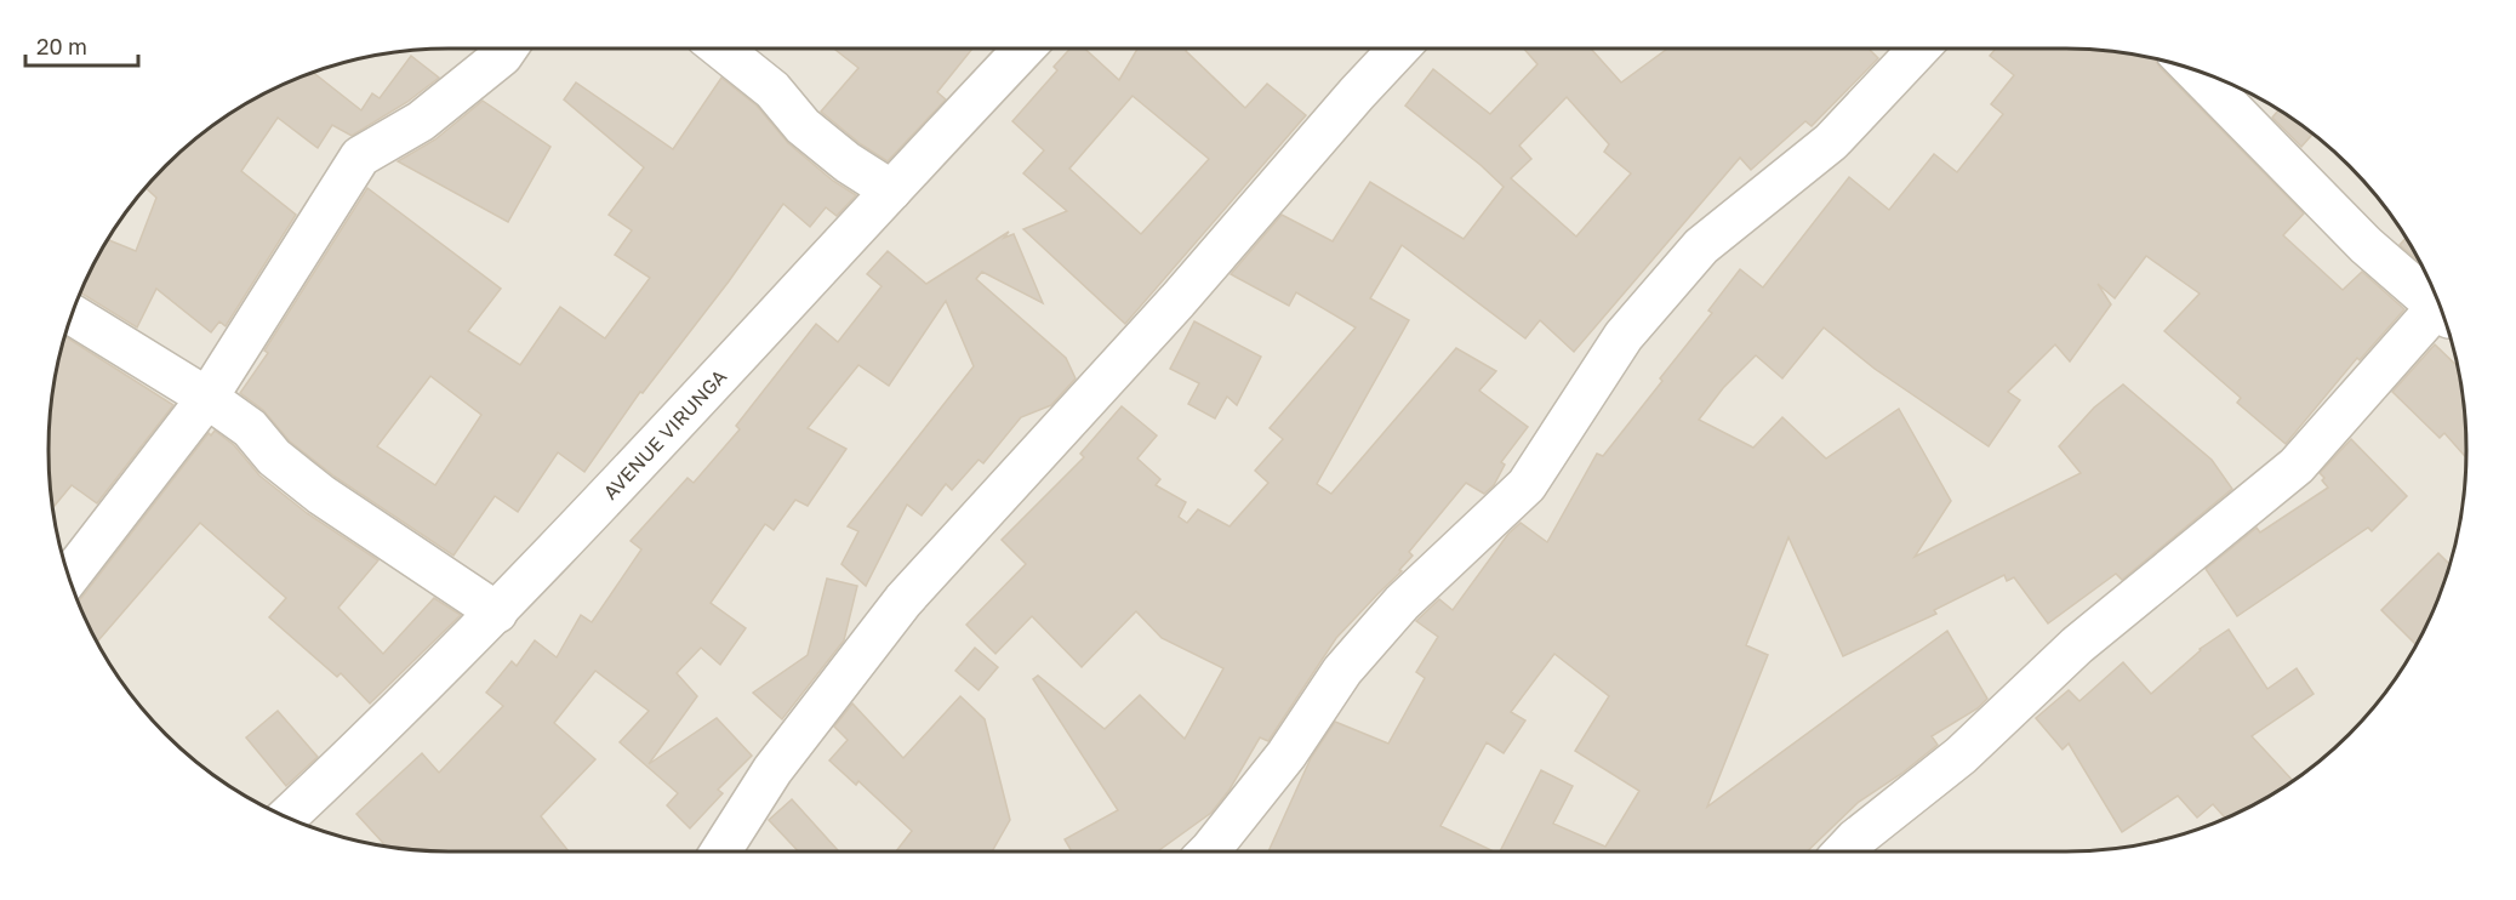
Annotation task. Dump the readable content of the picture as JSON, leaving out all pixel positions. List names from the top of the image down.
{
  "streets": {
    "street": ["AVENUE VIRUNGA"]
  },
  "scale_bar": "20 m"
}
